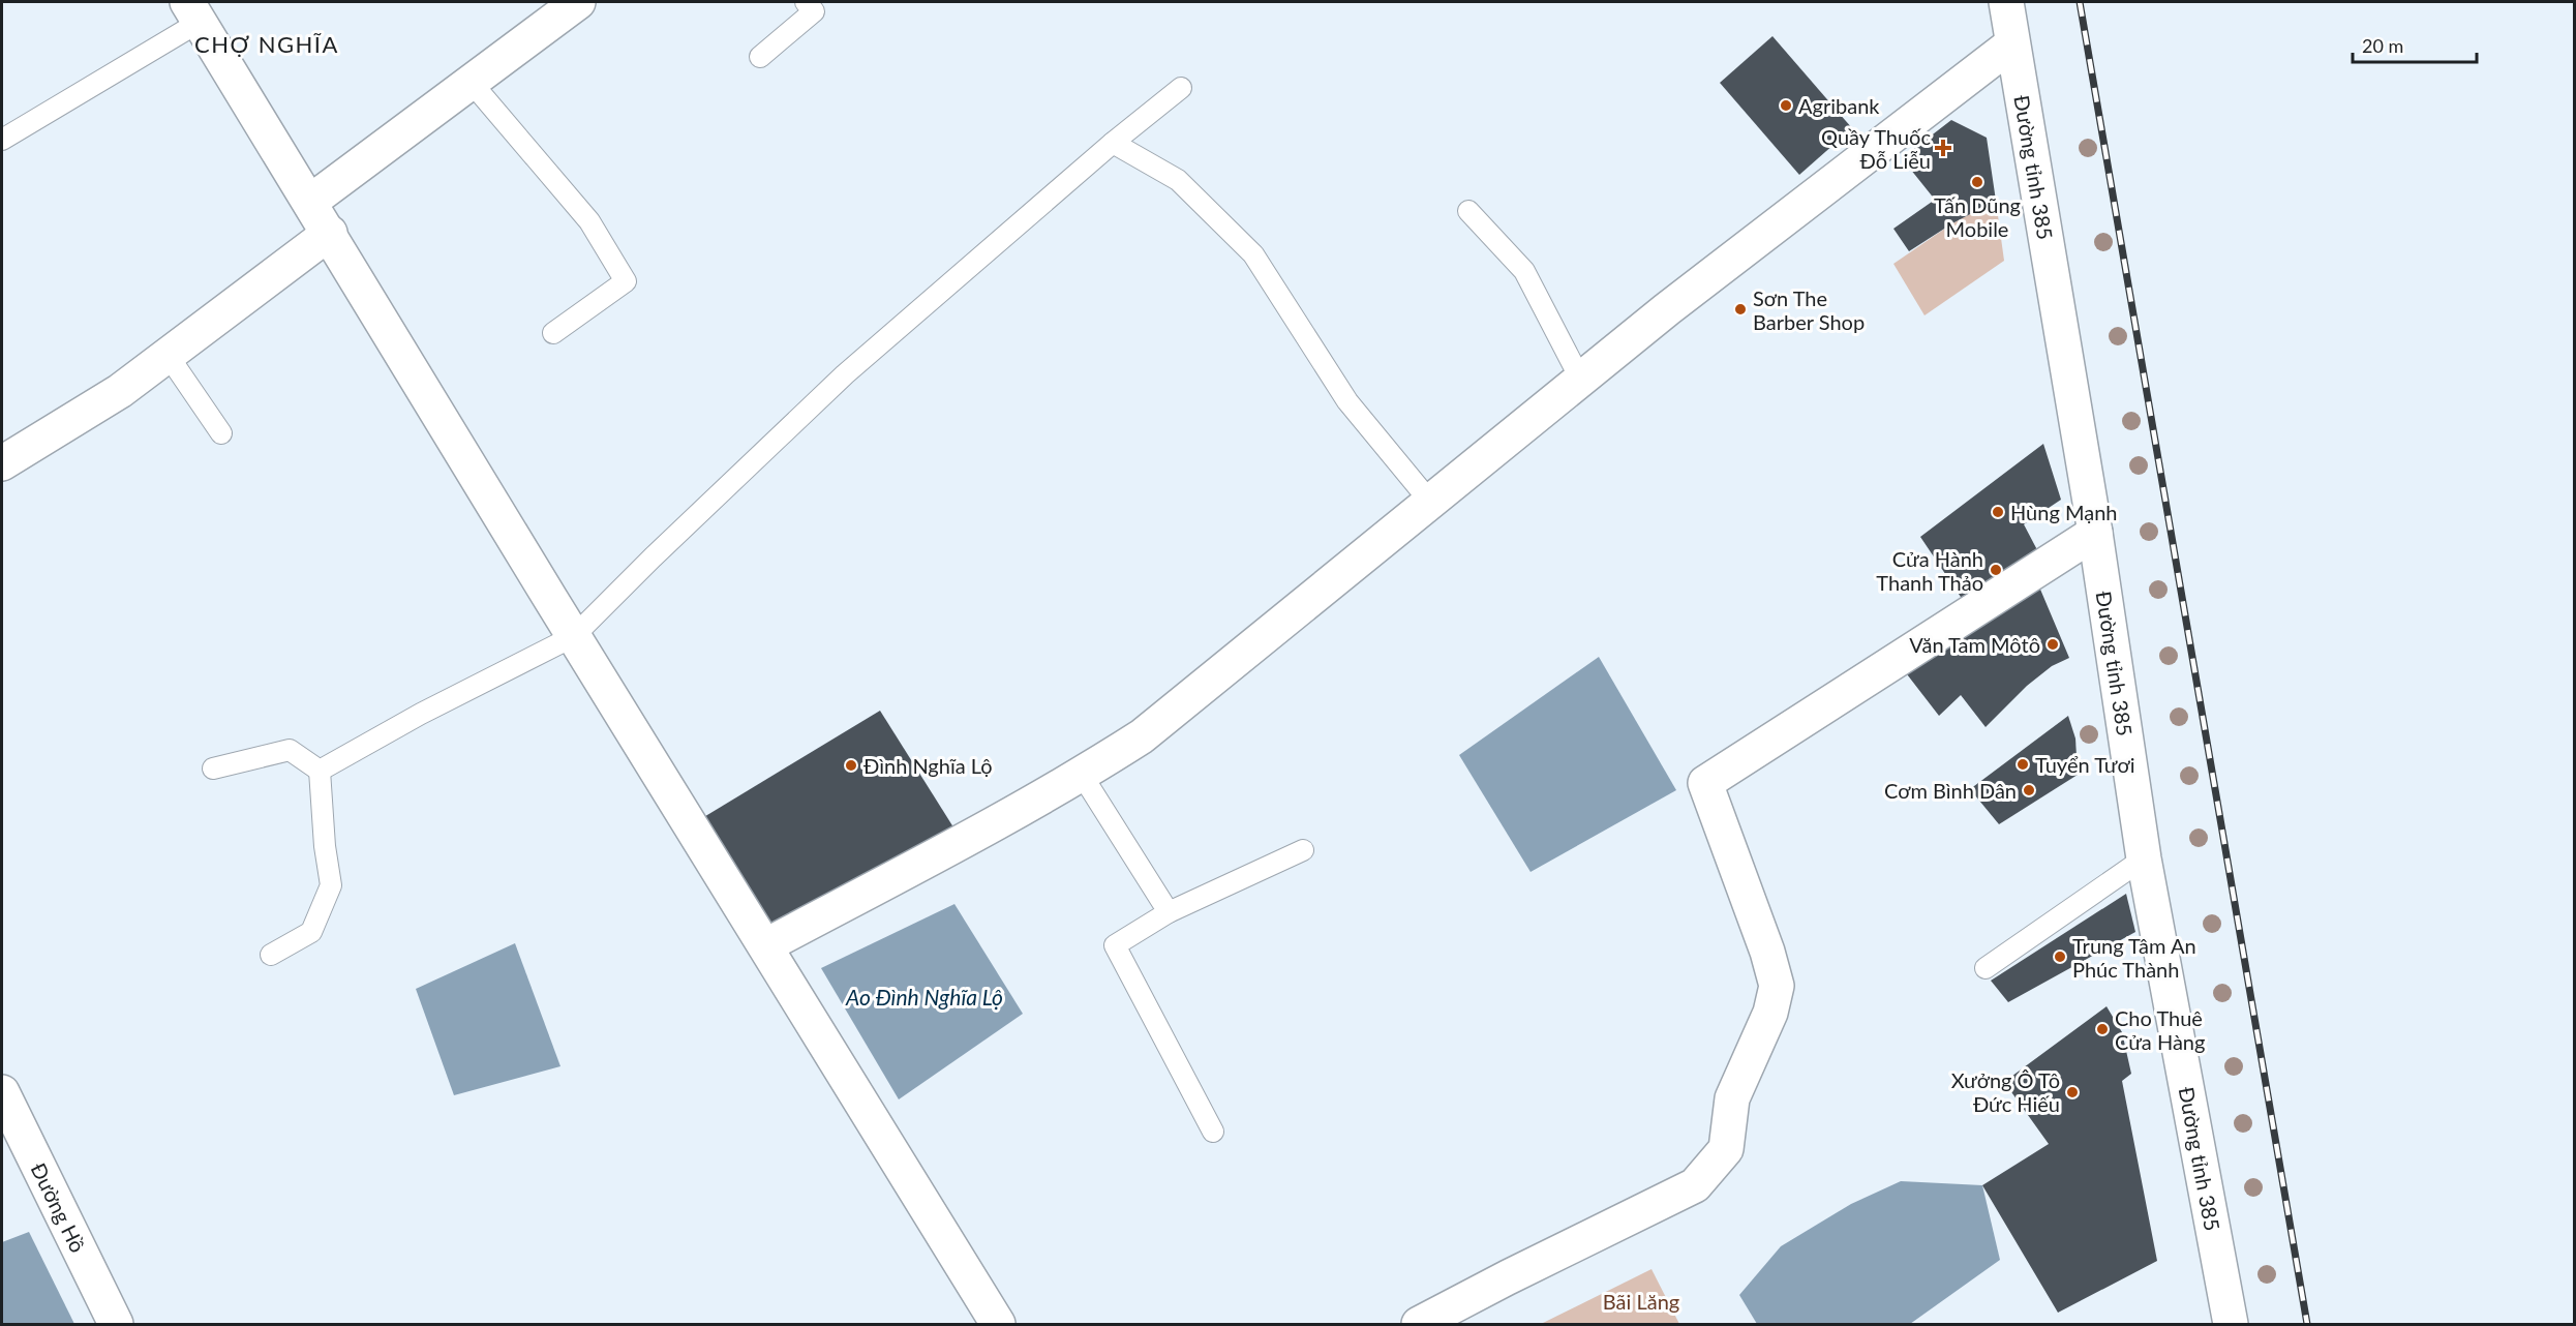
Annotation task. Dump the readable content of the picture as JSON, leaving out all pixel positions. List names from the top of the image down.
{
  "streets": {
    "street": ["Đường tỉnh 385", "Đường Hồ"]
  },
  "districts": ["CHỢ NGHĨA"],
  "water": ["Ao Đình Nghĩa Lộ"],
  "parks": ["Bãi Lăng"],
  "places": {
    "other": [
      "Agribank",
      "Tấn Dũng Mobile",
      "Sơn The Barber Shop",
      "Hùng Mạnh",
      "Cửa Hành Thanh Thảo",
      "Văn Tam Môtô",
      "Tuyển Tươi",
      "Đình Nghĩa Lộ",
      "Cơm Bình Dân",
      "Trung Tâm An Phúc Thành",
      "Cho Thuê Cửa Hàng",
      "Xưởng Ô Tô Đức Hiếu"
    ],
    "health": ["Quầy Thuốc Đỗ Liễu"]
  },
  "scale_bar": "20 m"
}
